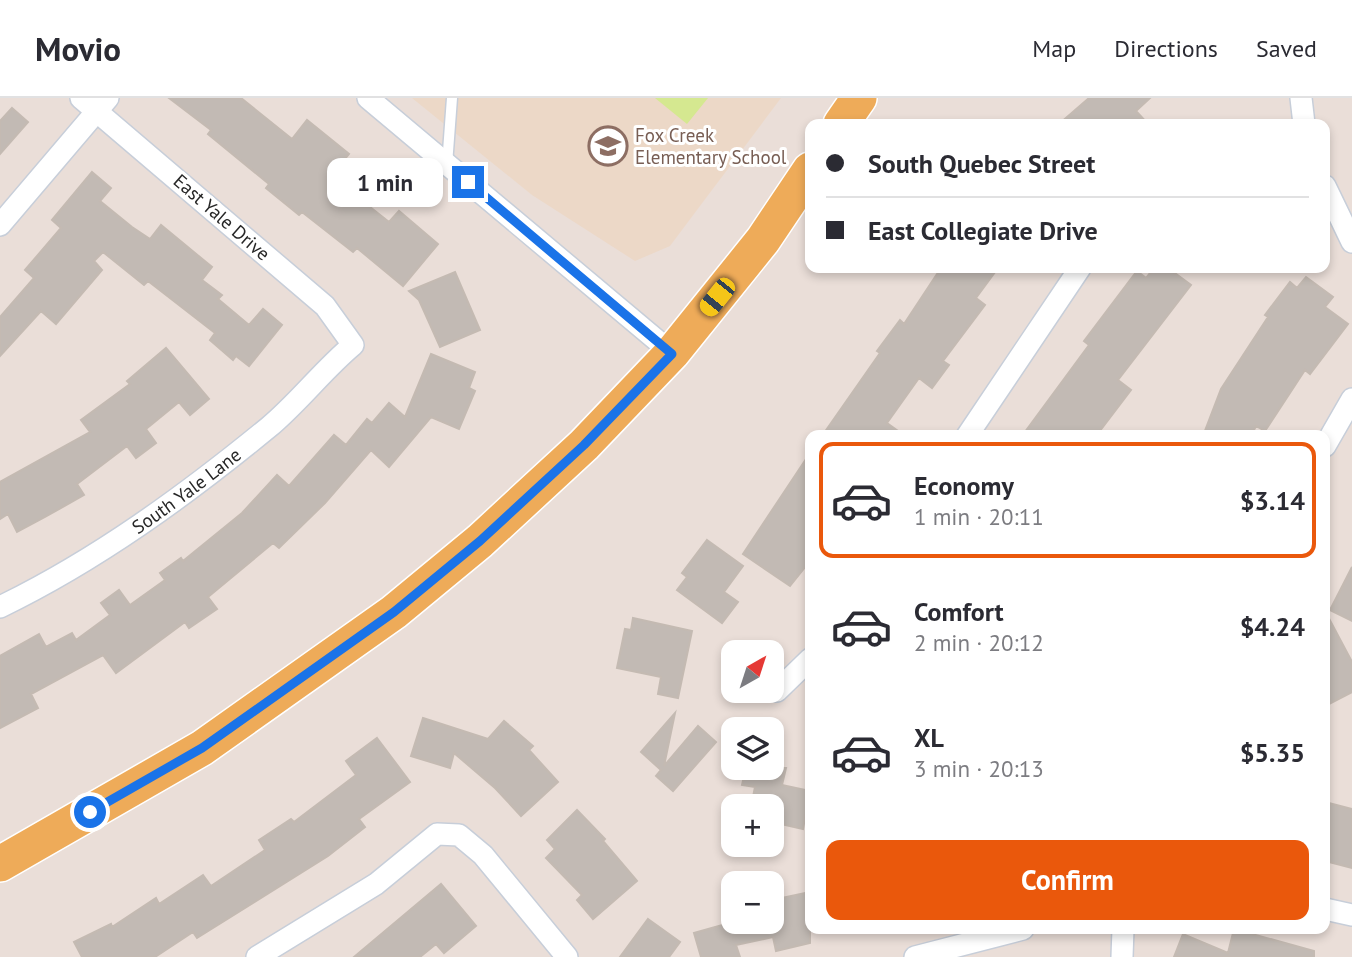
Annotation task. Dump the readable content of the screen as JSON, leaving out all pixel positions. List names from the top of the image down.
{
  "streets": {
    "street": ["East Yale Drive", "South Yale Lane"]
  },
  "crossings": [
    ["East Yale Drive", "South Yale Lane"]
  ],
  "places": {
    "school or university": ["Fox Creek Elementary School"]
  },
  "north": "top right",
  "page": {
    "header": "Movio",
    "nav": ["Map", "Directions", "Saved"],
    "banner": ["South Quebec Street", "East Collegiate Drive"],
    "bubble": "1 min",
    "list": [
      {
        "name": "Economy",
        "note": "1 min · 20:11",
        "value": "$3.14"
      },
      {
        "name": "Comfort",
        "note": "2 min · 20:12",
        "value": "$4.24"
      },
      {
        "name": "XL",
        "note": "3 min · 20:13",
        "value": "$5.35"
      }
    ],
    "map_buttons": ["+", "−"],
    "buttons": "Confirm"
  }
}
